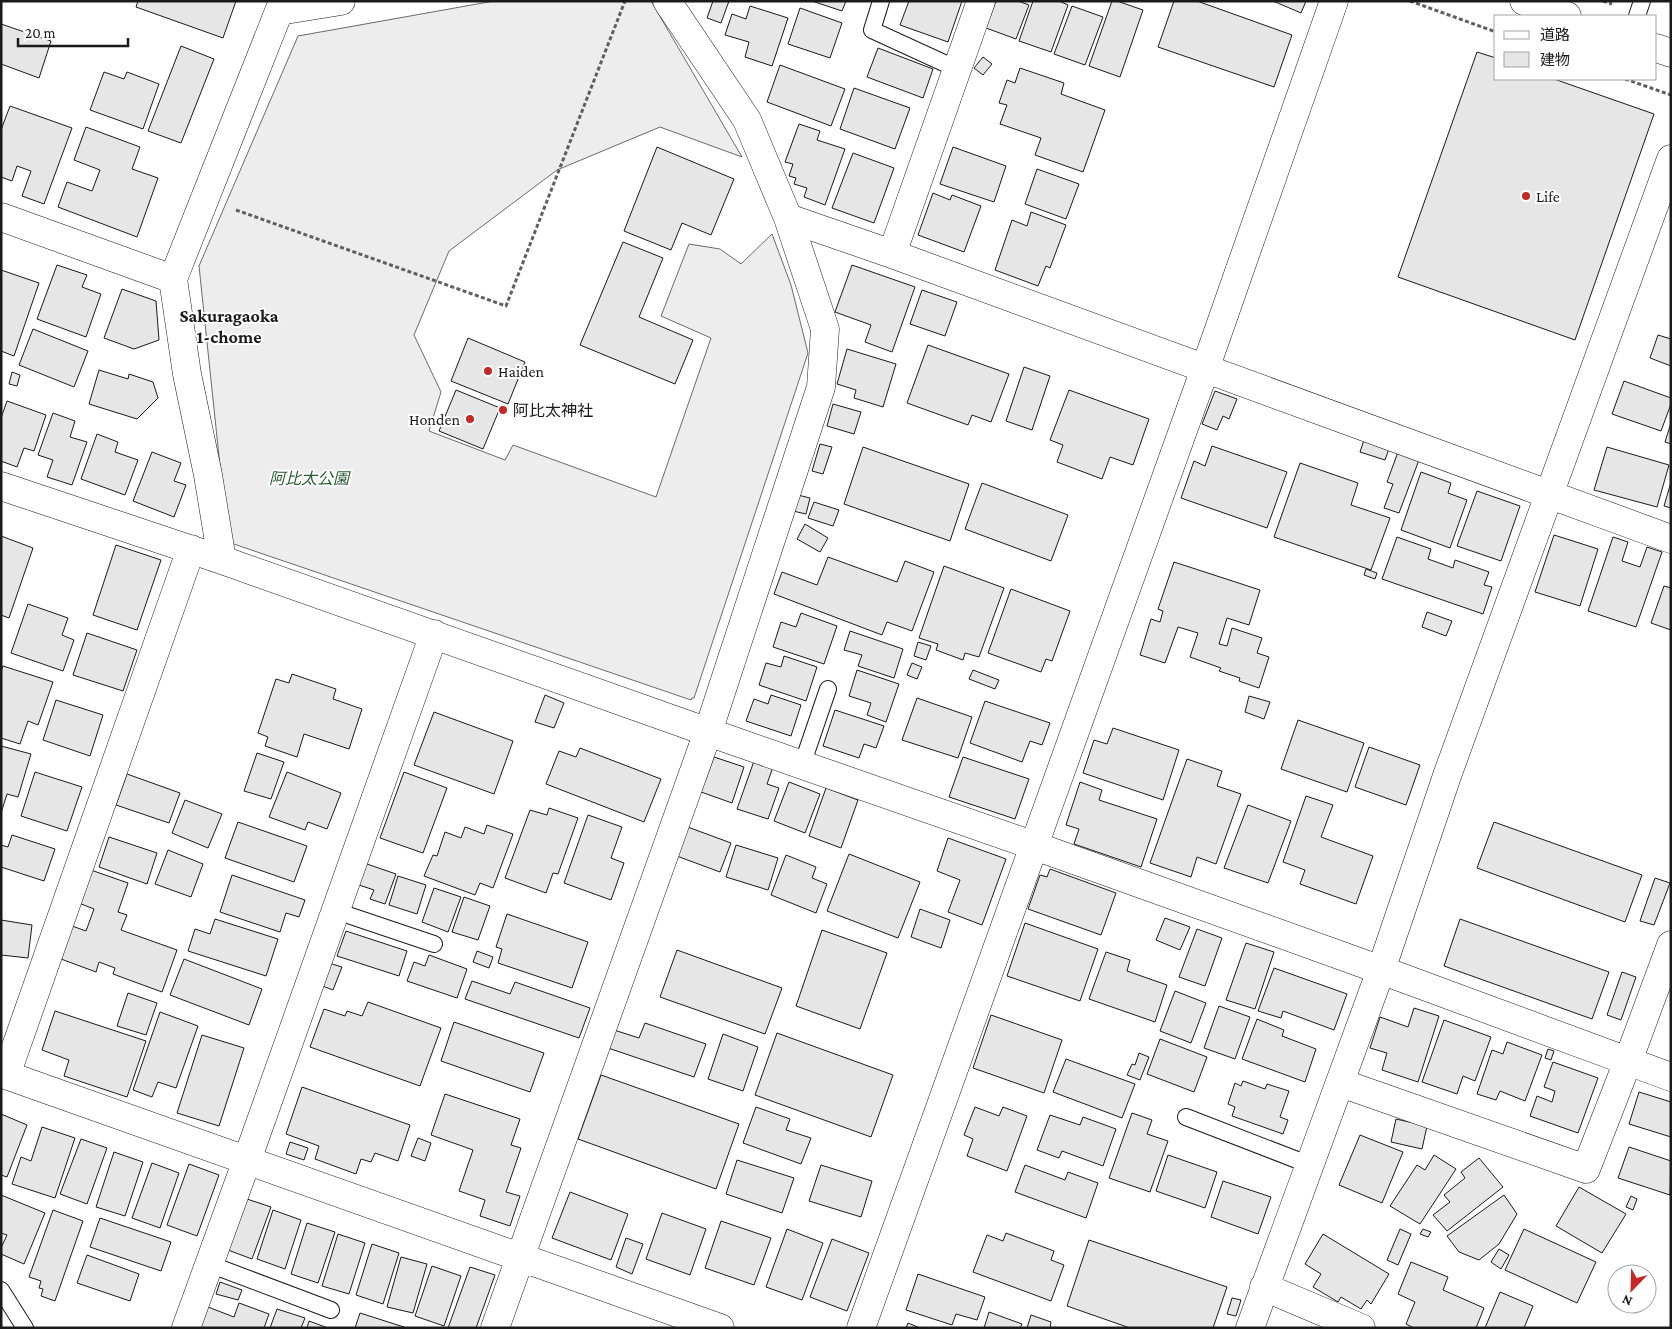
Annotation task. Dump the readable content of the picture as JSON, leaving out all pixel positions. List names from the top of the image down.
{
  "districts": ["Sakuragaoka 1-chome"],
  "parks": ["阿比太公園"],
  "places": [
    "Life",
    "Haiden",
    "阿比太神社",
    "Honden"
  ],
  "legend": ["道路", "建物"],
  "scale_bar": "20 m",
  "north": "bottom left"
}
